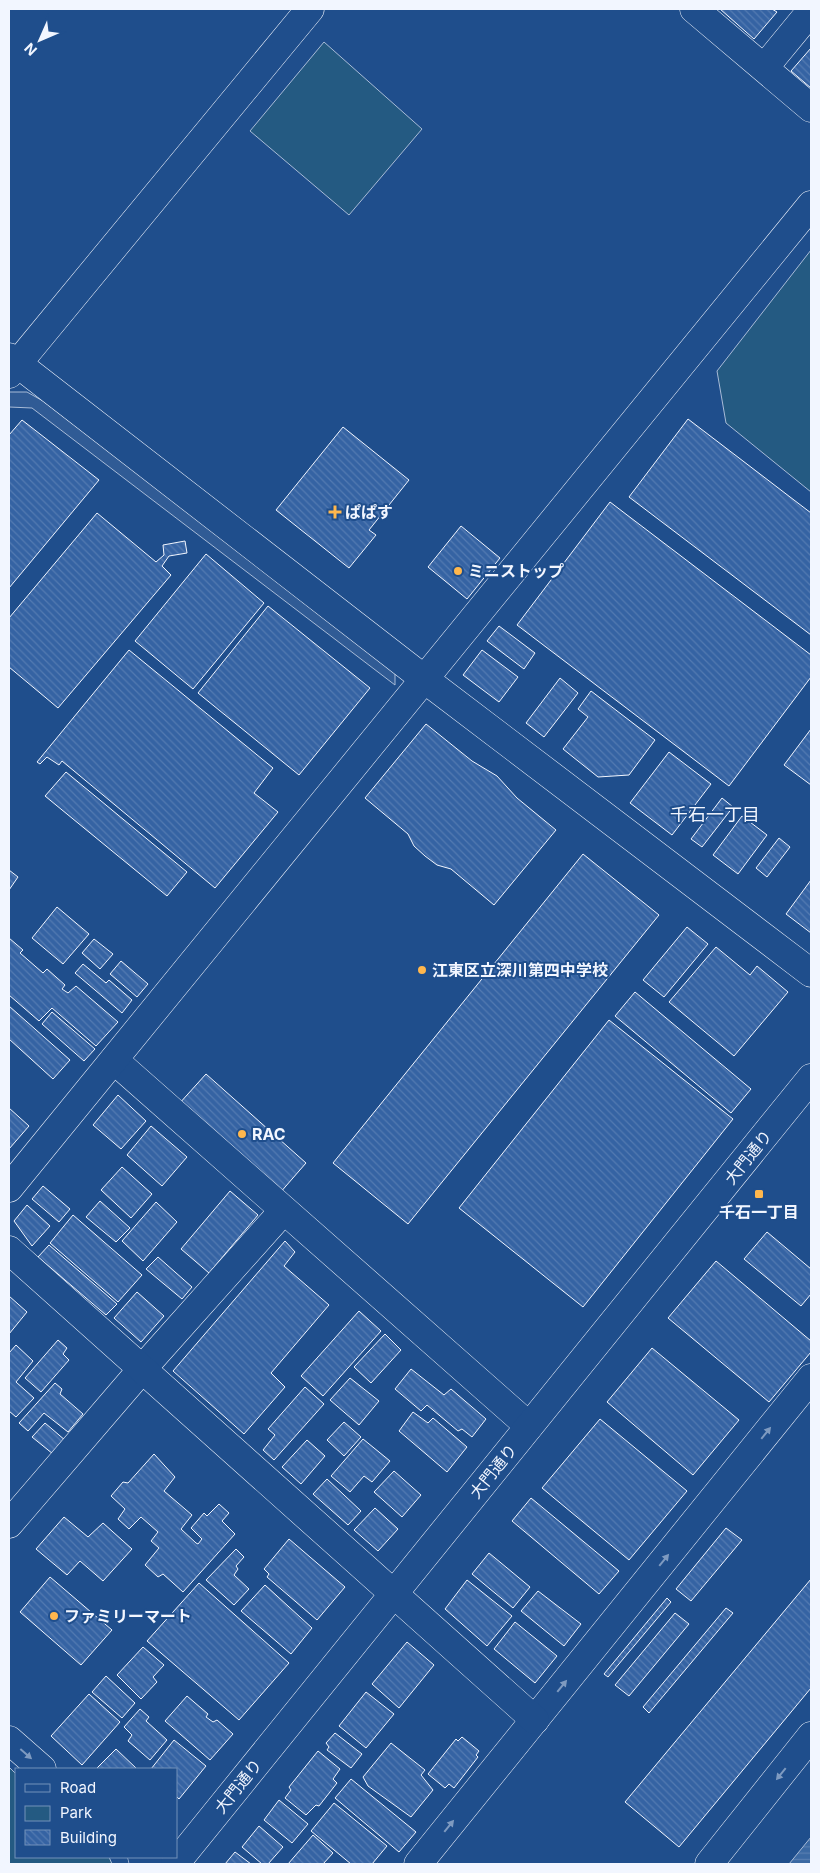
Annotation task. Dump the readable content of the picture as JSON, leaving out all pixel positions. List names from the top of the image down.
{
  "streets": {
    "street": ["大門通り"]
  },
  "districts": ["千石一丁目"],
  "places": {
    "health": ["ぱぱす"],
    "other": [
      "ミニストップ",
      "江東区立深川第四中学校",
      "RAC",
      "ファミリーマート"
    ],
    "transit": ["千石一丁目"]
  },
  "legend": ["Road", "Park", "Building"],
  "north": "bottom left"
}
